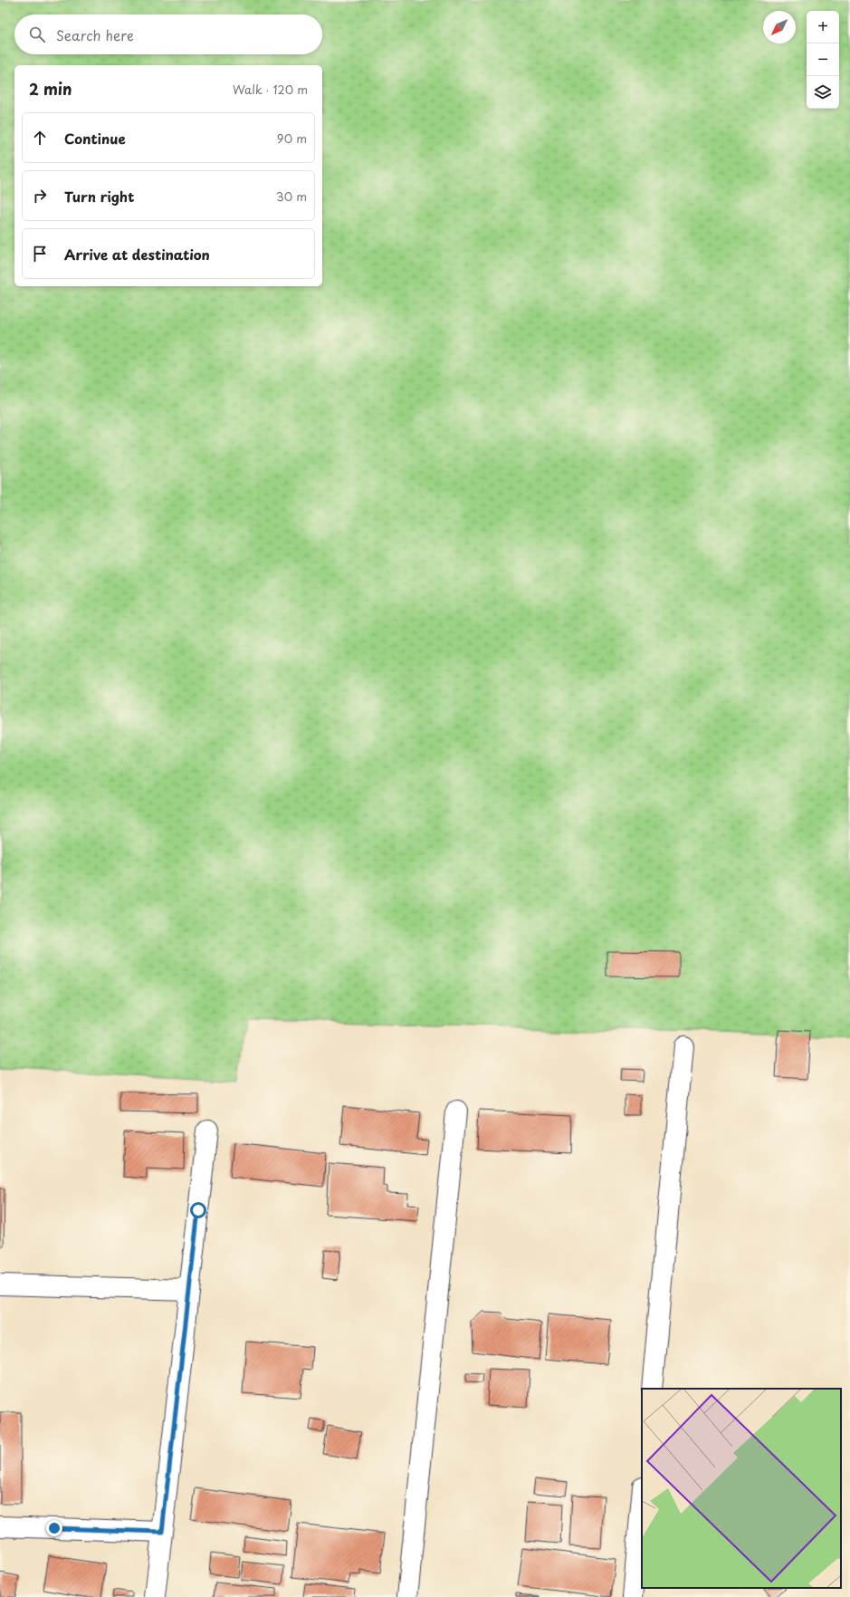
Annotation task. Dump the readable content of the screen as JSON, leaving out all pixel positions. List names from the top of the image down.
{
  "north": "bottom left",
  "page": {
    "map_buttons": ["+", "−"],
    "search": "Search here",
    "heading": ["2 min", "Walk · 120 m"],
    "list": [
      ["Continue", "90 m"],
      ["Turn right", "30 m"],
      "Arrive at destination"
    ]
  }
}
